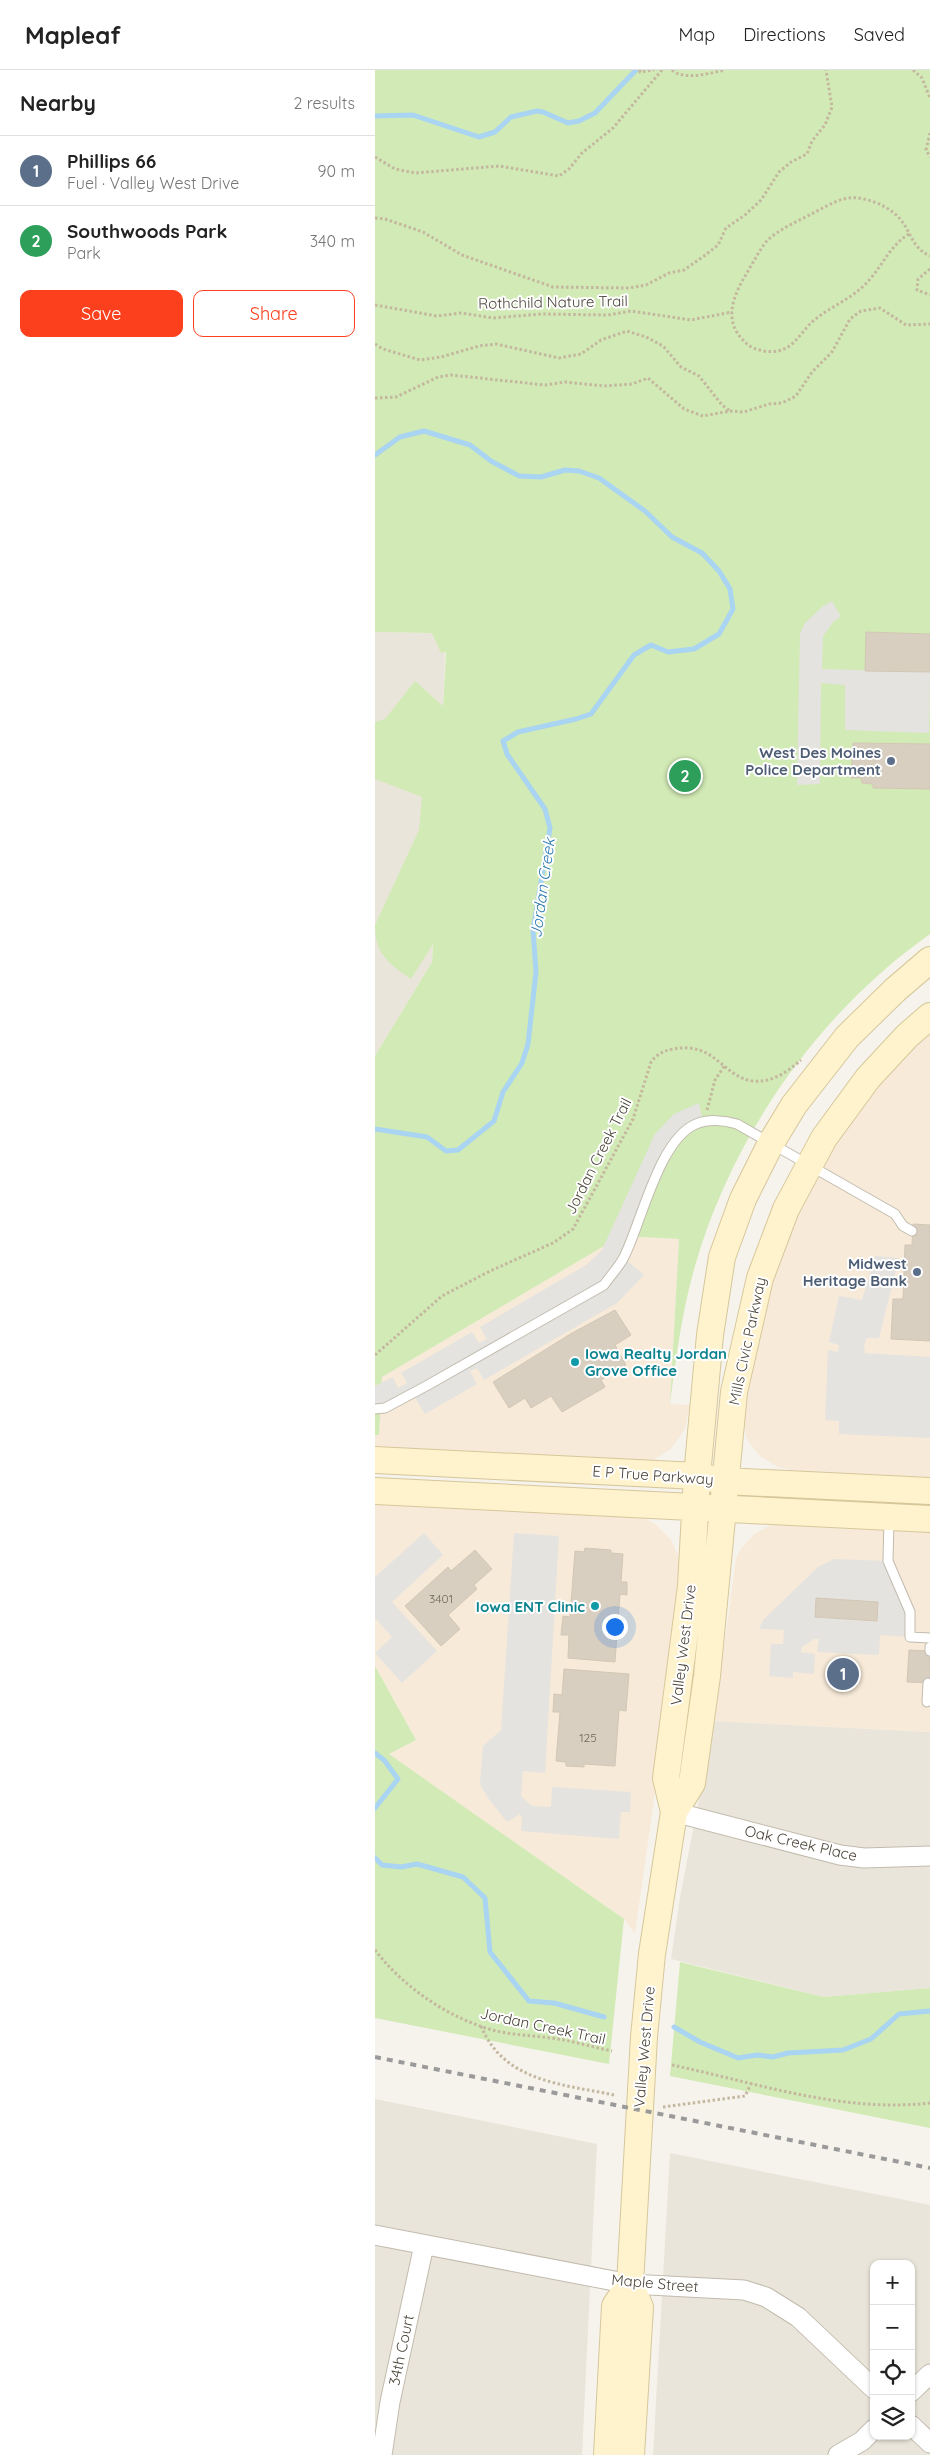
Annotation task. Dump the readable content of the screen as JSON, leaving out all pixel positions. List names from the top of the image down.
{
  "streets": {
    "main road": ["Mills Civic Parkway", "E P True Parkway", "Valley West Drive"],
    "street": ["Oak Creek Place", "Maple Street", "34th Court"],
    "path": ["Rothchild Nature Trail", "Jordan Creek Trail"]
  },
  "crossings": [
    ["Mills Civic Parkway", "E P True Parkway"],
    ["Mills Civic Parkway", "Valley West Drive"],
    ["E P True Parkway", "Valley West Drive"],
    ["Valley West Drive", "Oak Creek Place"],
    ["Valley West Drive", "Maple Street"],
    ["Maple Street", "34th Court"]
  ],
  "water": ["Jordan Creek"],
  "places": [
    "West Des Moines Police Department",
    "Midwest Heritage Bank",
    "Iowa Realty Jordan Grove Office",
    "Iowa ENT Clinic"
  ],
  "house_numbers": ["3401", "125"],
  "page": {
    "header": "Mapleaf",
    "nav": ["Map", "Directions", "Saved"],
    "heading": ["Nearby", "2 results"],
    "list": [
      {
        "mark": "1",
        "name": "Phillips 66",
        "note": "Fuel · Valley West Drive",
        "value": "90 m"
      },
      {
        "mark": "2",
        "name": "Southwoods Park",
        "note": "Park",
        "value": "340 m"
      }
    ],
    "buttons": ["Save", "Share"],
    "pins": ["2", "1"],
    "map_buttons": ["+", "−"]
  }
}
